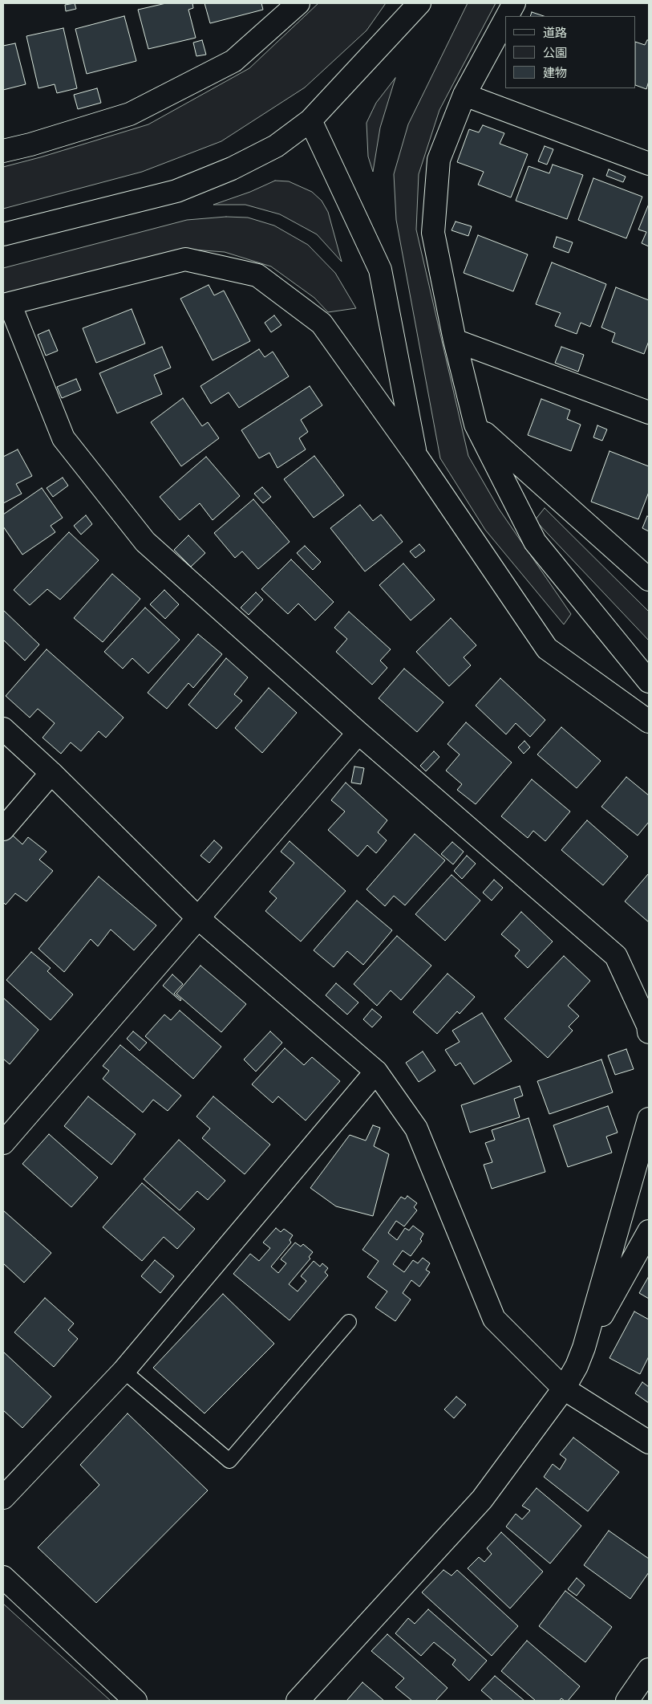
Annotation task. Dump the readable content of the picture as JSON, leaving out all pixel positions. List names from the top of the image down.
{
  "legend": ["道路", "公園", "建物"]
}
